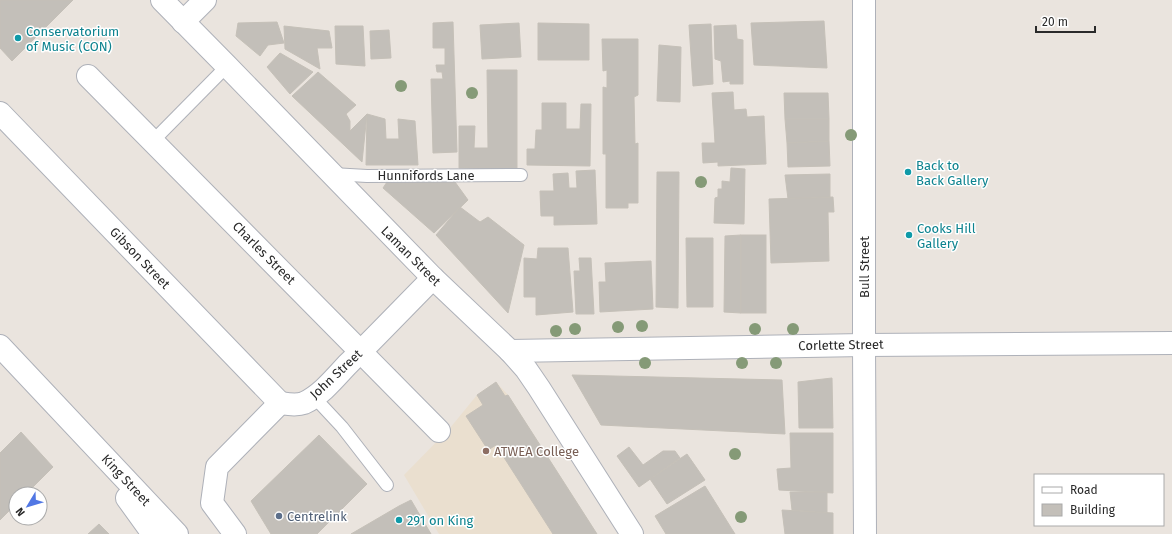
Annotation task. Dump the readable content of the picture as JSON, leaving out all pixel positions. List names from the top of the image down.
{
  "streets": {
    "street": [
      "Charles Street",
      "Laman Street",
      "Gibson Street",
      "Bull Street",
      "Corlette Street",
      "John Street",
      "King Street"
    ],
    "lane": ["Hunnifords Lane"]
  },
  "crossings": [
    ["Hunnifords Lane", "Laman Street"],
    ["Charles Street", "John Street"],
    ["Laman Street", "Corlette Street"],
    ["Laman Street", "John Street"],
    ["Gibson Street", "John Street"],
    ["Bull Street", "Corlette Street"]
  ],
  "places": [
    "Conservatorium of Music (CON)",
    "Back to Back Gallery",
    "Cooks Hill Gallery",
    "ATWEA College",
    "Centrelink",
    "291 on King"
  ],
  "legend": ["Road", "Building"],
  "scale_bar": "20 m",
  "north": "bottom left"
}
